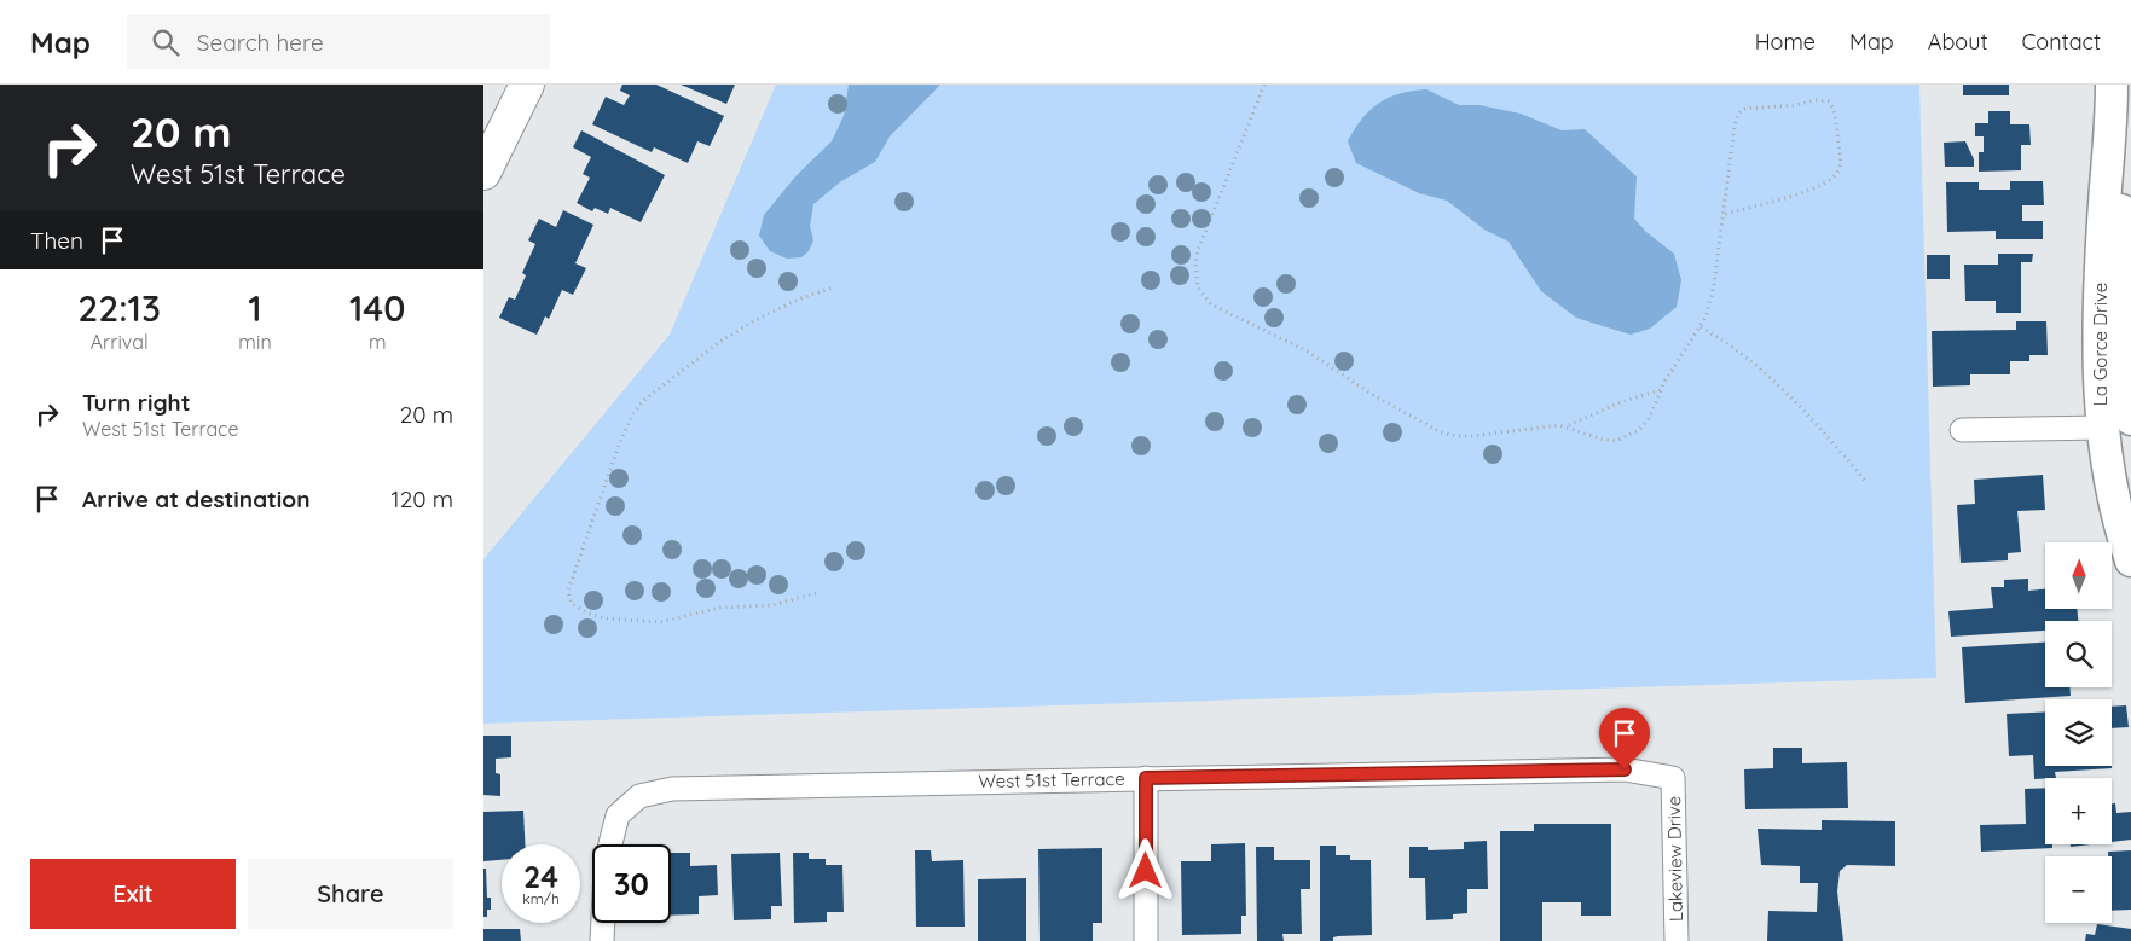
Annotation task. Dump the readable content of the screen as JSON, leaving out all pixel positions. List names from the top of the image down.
{
  "streets": {
    "main road": ["La Gorce Drive"],
    "street": ["West 51st Terrace", "Lakeview Drive"]
  },
  "crossings": [
    ["West 51st Terrace", "Lakeview Drive"]
  ],
  "north": "top",
  "page": {
    "header": "Map",
    "search": "Search here",
    "nav": [
      "Home",
      "Map",
      "About",
      "Contact"
    ],
    "turn": ["20 m", "West 51st Terrace"],
    "then": "Then",
    "eta": [
      "22:13",
      "Arrival",
      "1",
      "min",
      "140",
      "m"
    ],
    "list": [
      {
        "name": "Turn right",
        "note": "West 51st Terrace",
        "value": "20 m"
      },
      {
        "name": "Arrive at destination",
        "value": "120 m"
      }
    ],
    "map_buttons": ["+", "−"],
    "speed": "24 km/h",
    "limit": "30",
    "buttons": ["Exit", "Share"]
  }
}
